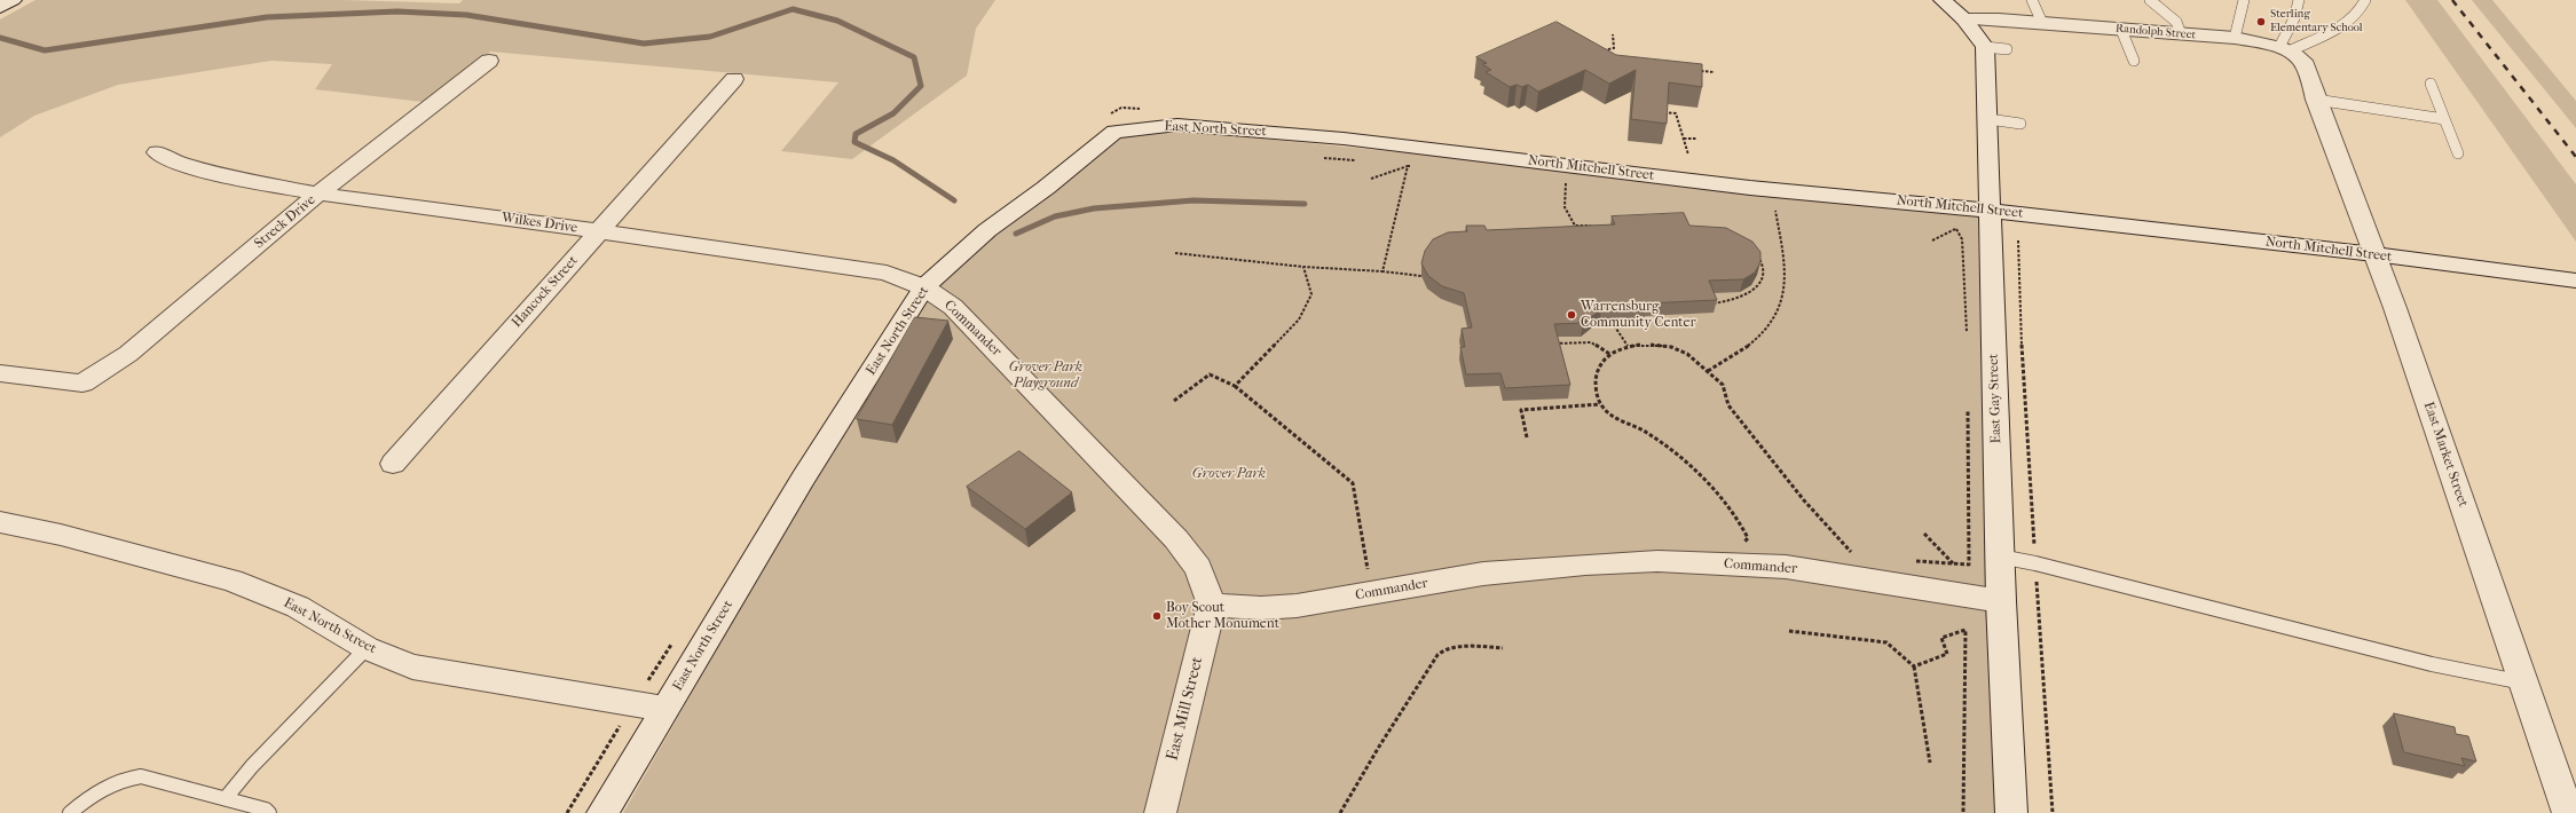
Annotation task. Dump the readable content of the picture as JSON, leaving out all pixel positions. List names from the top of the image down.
{
  "streets": {
    "street": [
      "Randolph Street",
      "East North Street",
      "North Mitchell Street",
      "Streck Drive",
      "Wilkes Drive",
      "Hancock Street",
      "Commander",
      "East Gay Street",
      "East Market Street",
      "East Mill Street"
    ]
  },
  "crossings": [
    ["Randolph Street", "East Gay Street"],
    ["Randolph Street", "East Market Street"],
    ["East North Street", "North Mitchell Street"],
    ["East North Street", "Wilkes Drive"],
    ["East North Street", "Commander"],
    ["North Mitchell Street", "East Gay Street"],
    ["North Mitchell Street", "East Market Street"],
    ["Streck Drive", "Wilkes Drive"],
    ["Wilkes Drive", "Hancock Street"],
    ["Wilkes Drive", "Commander"],
    ["Commander", "East Gay Street"],
    ["Commander", "East Mill Street"]
  ],
  "parks": ["Grover Park Playground", "Grover Park"],
  "places": ["Sterling Elementary School", "Warrensburg Community Center", "Boy Scout Mother Monument"]
}
